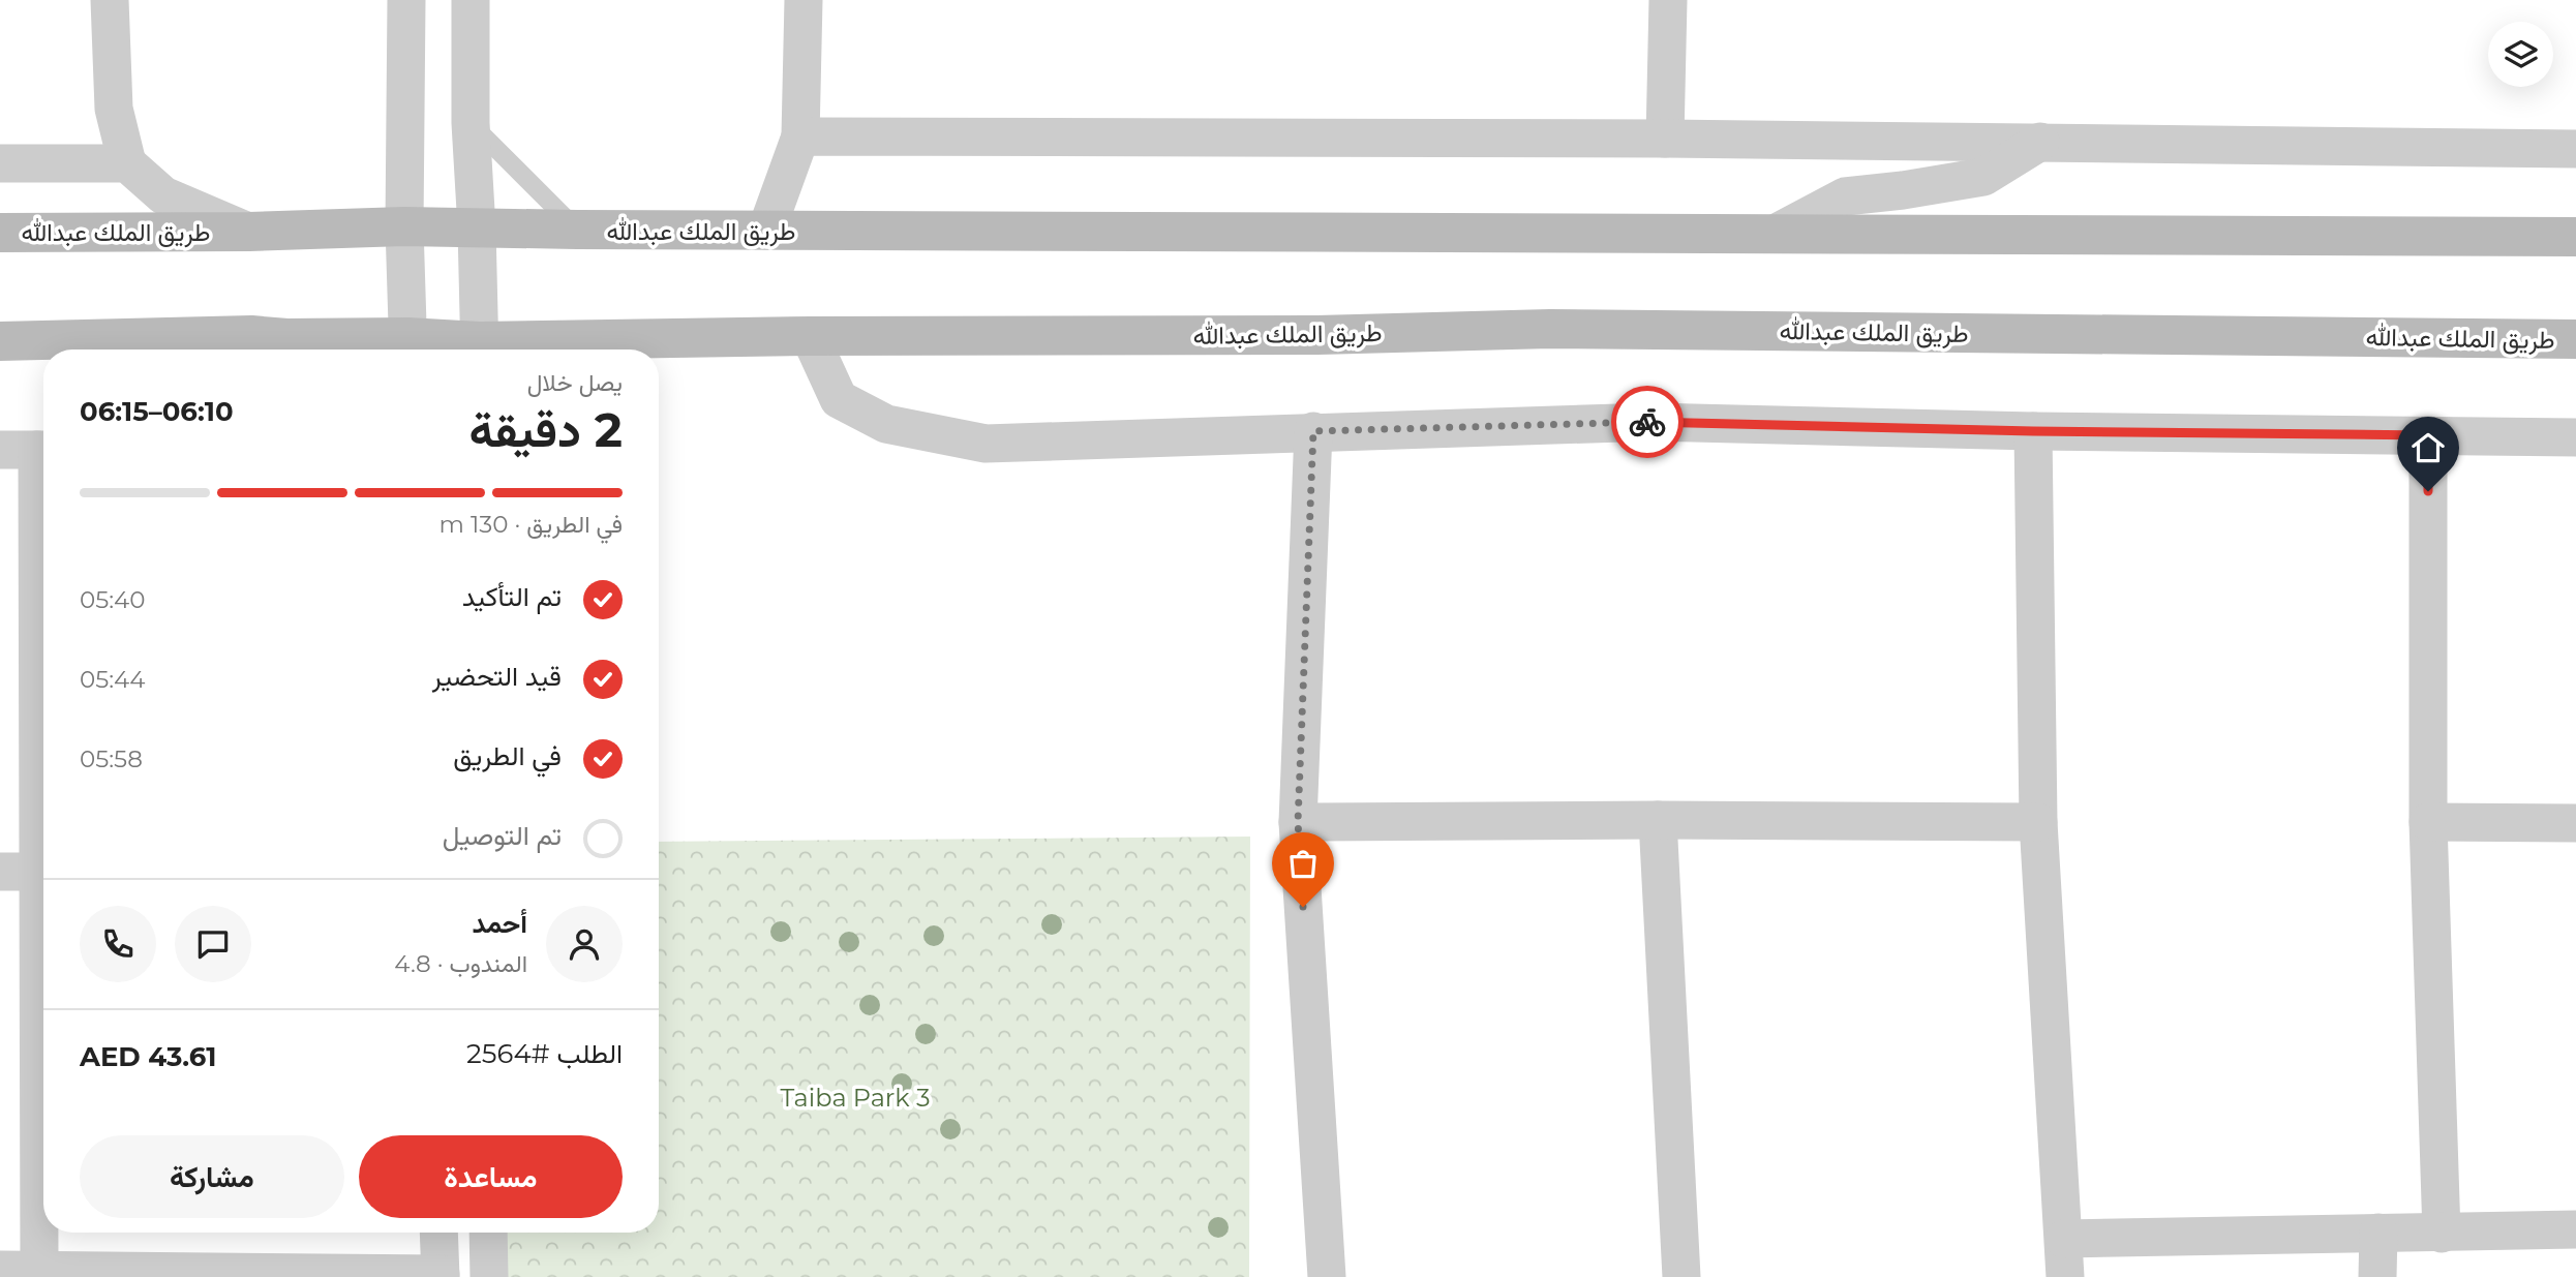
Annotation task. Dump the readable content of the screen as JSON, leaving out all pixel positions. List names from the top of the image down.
{
  "streets": {
    "main road": ["طريق الملك عبدالله"]
  },
  "parks": ["Taiba Park 3"],
  "page": {
    "heading": ["2 دقيقة", "يصل خلال", "06:10–06:15"],
    "panel": [
      "أحمد",
      "المندوب · 4.8",
      "الطلب #2564",
      "AED 43.61"
    ],
    "bar": "في الطريق · 130 m",
    "list": [
      ["تم التأكيد", "05:40"],
      ["قيد التحضير", "05:44"],
      ["في الطريق", "05:58"],
      "تم التوصيل"
    ],
    "buttons": ["مساعدة", "مشاركة"]
  }
}
